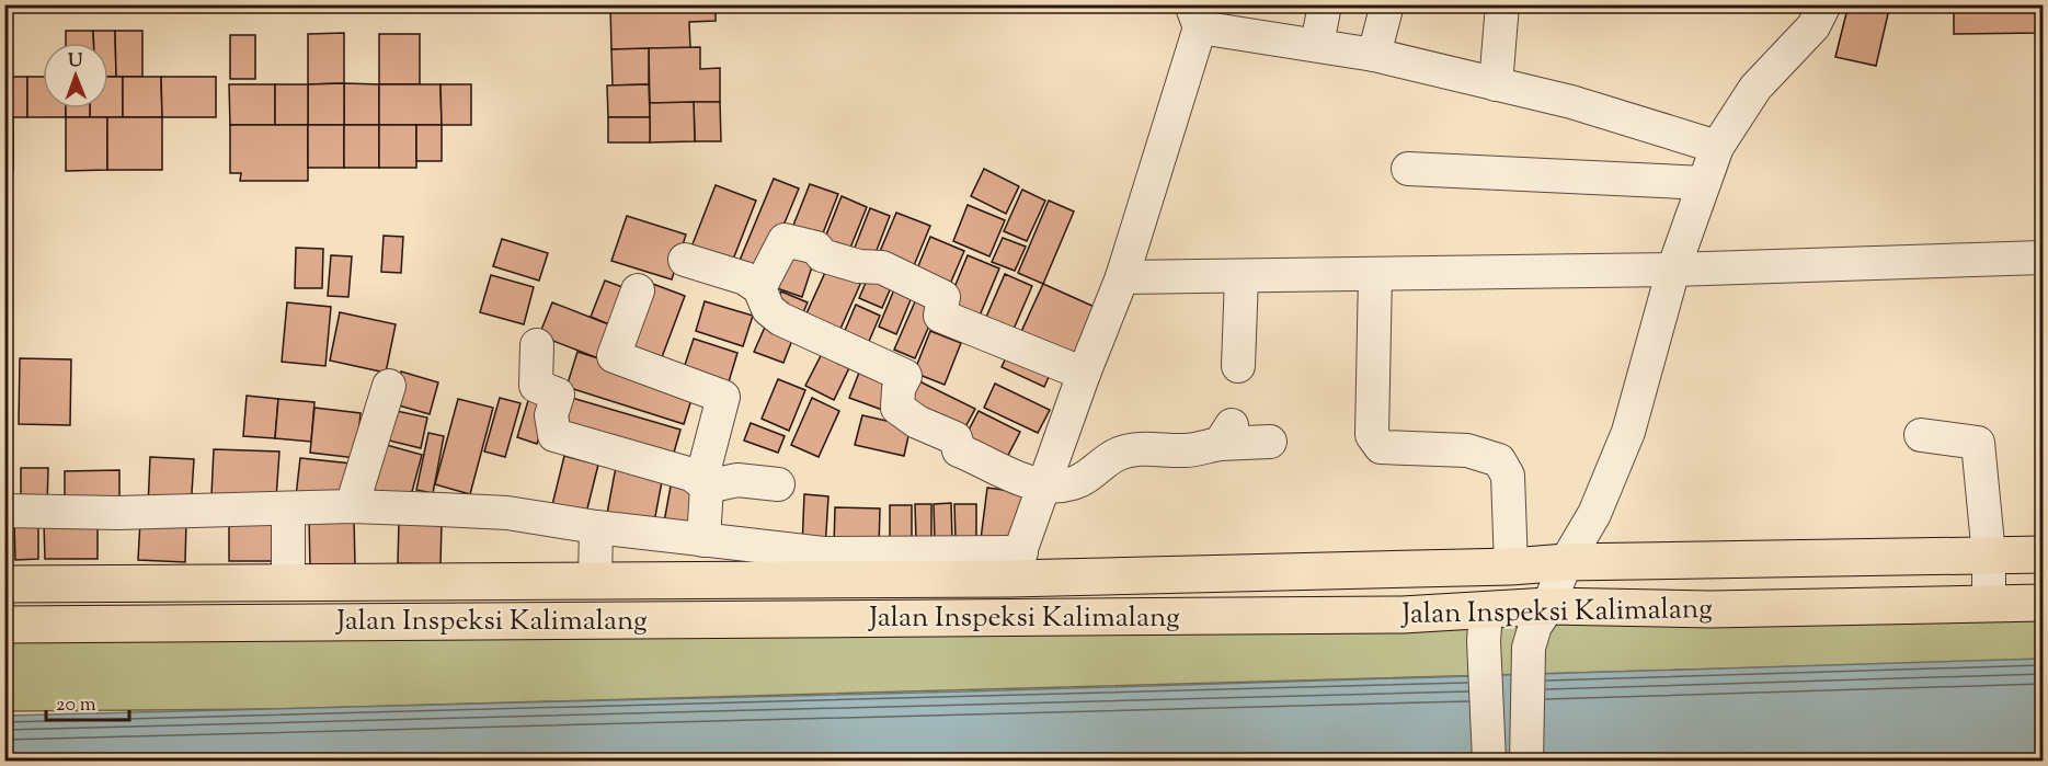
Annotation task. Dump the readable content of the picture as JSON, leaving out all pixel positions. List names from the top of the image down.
{
  "streets": {
    "main road": ["Jalan Inspeksi Kalimalang"]
  },
  "scale_bar": "20 m",
  "north": "top"
}
